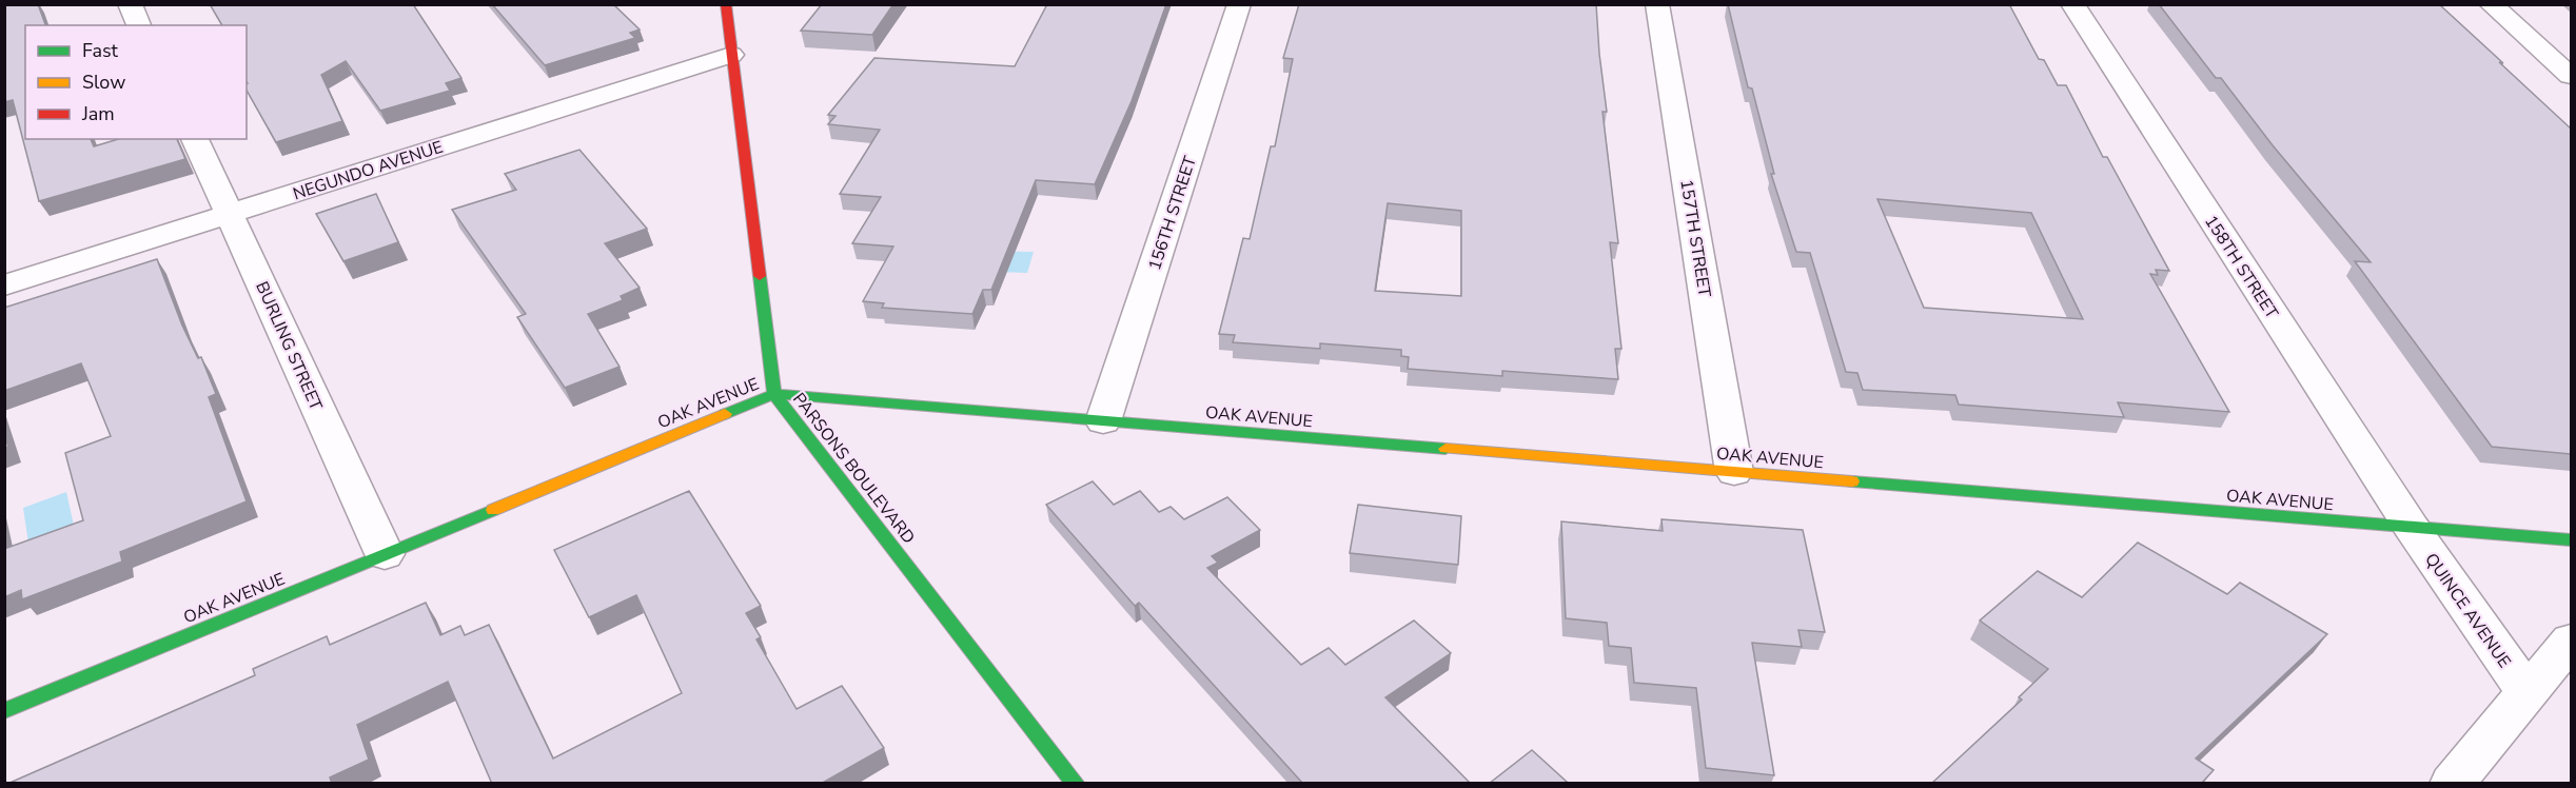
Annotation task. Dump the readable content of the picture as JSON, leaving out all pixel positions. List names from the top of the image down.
{
  "streets": {
    "street": [
      "NEGUNDO AVENUE",
      "156TH STREET",
      "157TH STREET",
      "158TH STREET",
      "BURLING STREET",
      "OAK AVENUE",
      "PARSONS BOULEVARD",
      "QUINCE AVENUE"
    ]
  },
  "crossings": [
    ["NEGUNDO AVENUE", "BURLING STREET"],
    ["NEGUNDO AVENUE", "PARSONS BOULEVARD"],
    ["156TH STREET", "OAK AVENUE"],
    ["157TH STREET", "OAK AVENUE"],
    ["158TH STREET", "OAK AVENUE"],
    ["158TH STREET", "QUINCE AVENUE"],
    ["BURLING STREET", "OAK AVENUE"],
    ["OAK AVENUE", "PARSONS BOULEVARD"],
    ["OAK AVENUE", "QUINCE AVENUE"]
  ],
  "legend": ["Fast", "Slow", "Jam"]
}
